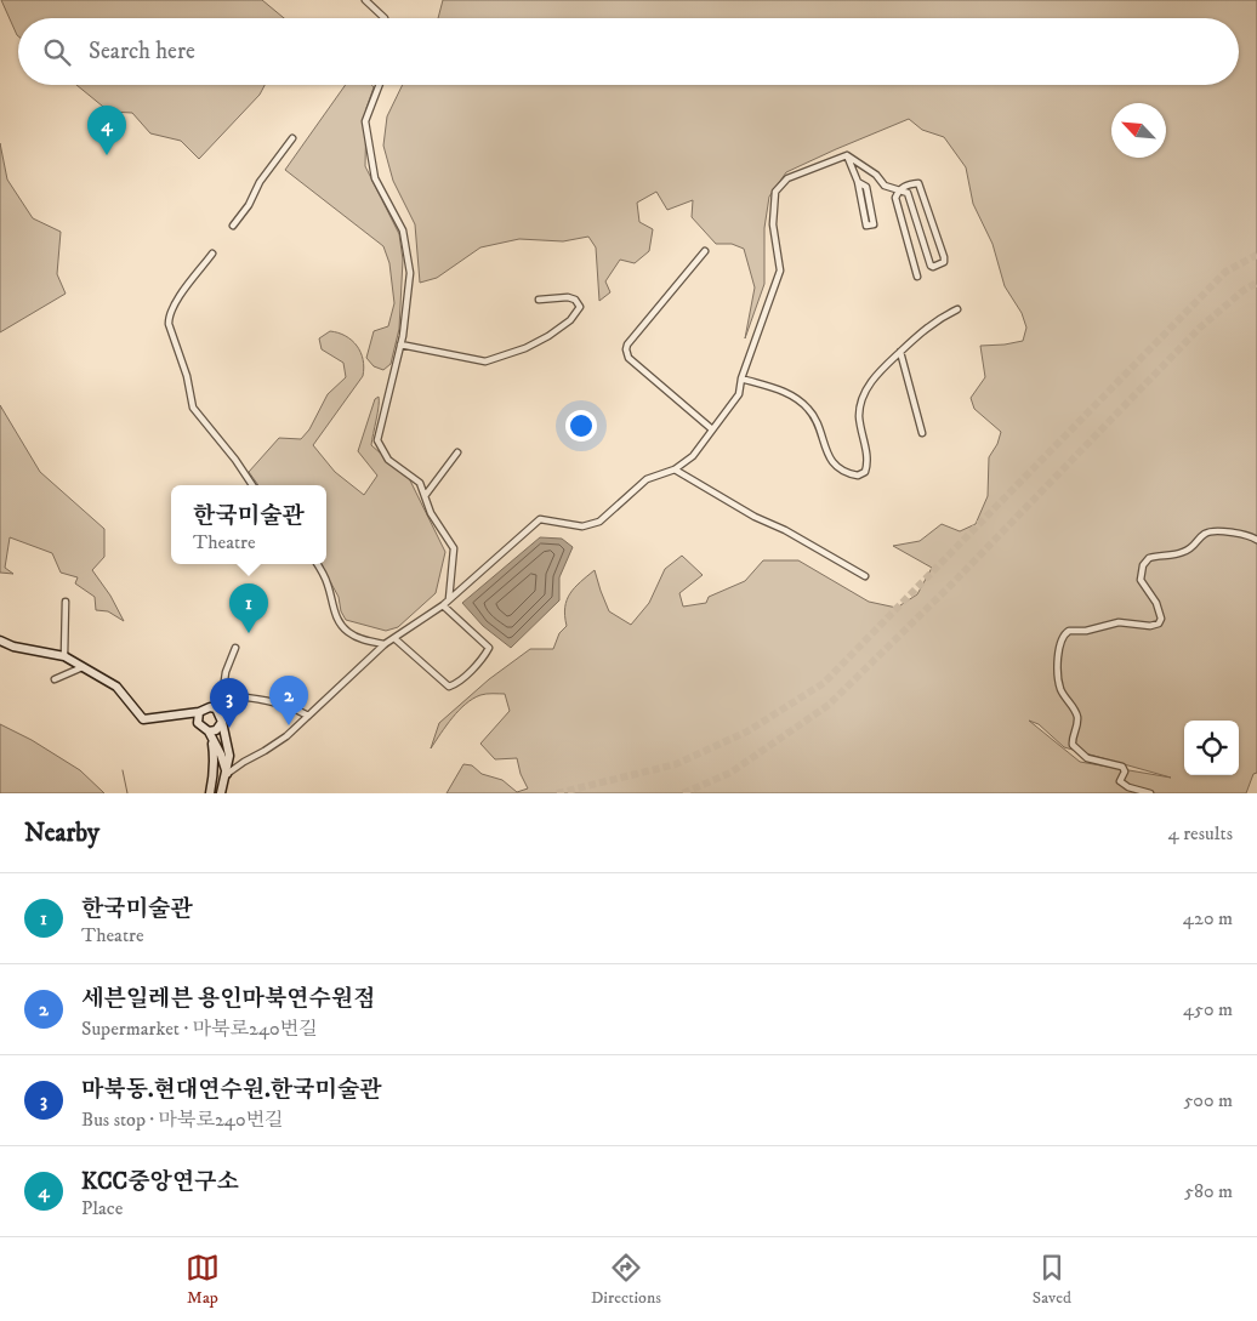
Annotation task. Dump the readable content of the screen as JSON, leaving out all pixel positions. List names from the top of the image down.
{
  "north": "top left",
  "page": {
    "search": "Search here",
    "pins": [
      "4",
      "1",
      "2",
      "3"
    ],
    "popup": ["한국미술관", "Theatre"],
    "heading": ["Nearby", "4 results"],
    "list": [
      {
        "mark": "1",
        "name": "한국미술관",
        "note": "Theatre",
        "value": "420 m"
      },
      {
        "mark": "2",
        "name": "세븐일레븐 용인마북연수원점",
        "note": "Supermarket · 마북로240번길",
        "value": "450 m"
      },
      {
        "mark": "3",
        "name": "마북동.현대연수원.한국미술관",
        "note": "Bus stop · 마북로240번길",
        "value": "500 m"
      },
      {
        "mark": "4",
        "name": "KCC중앙연구소",
        "note": "Place",
        "value": "580 m"
      }
    ],
    "nav": ["Map", "Directions", "Saved"]
  }
}
